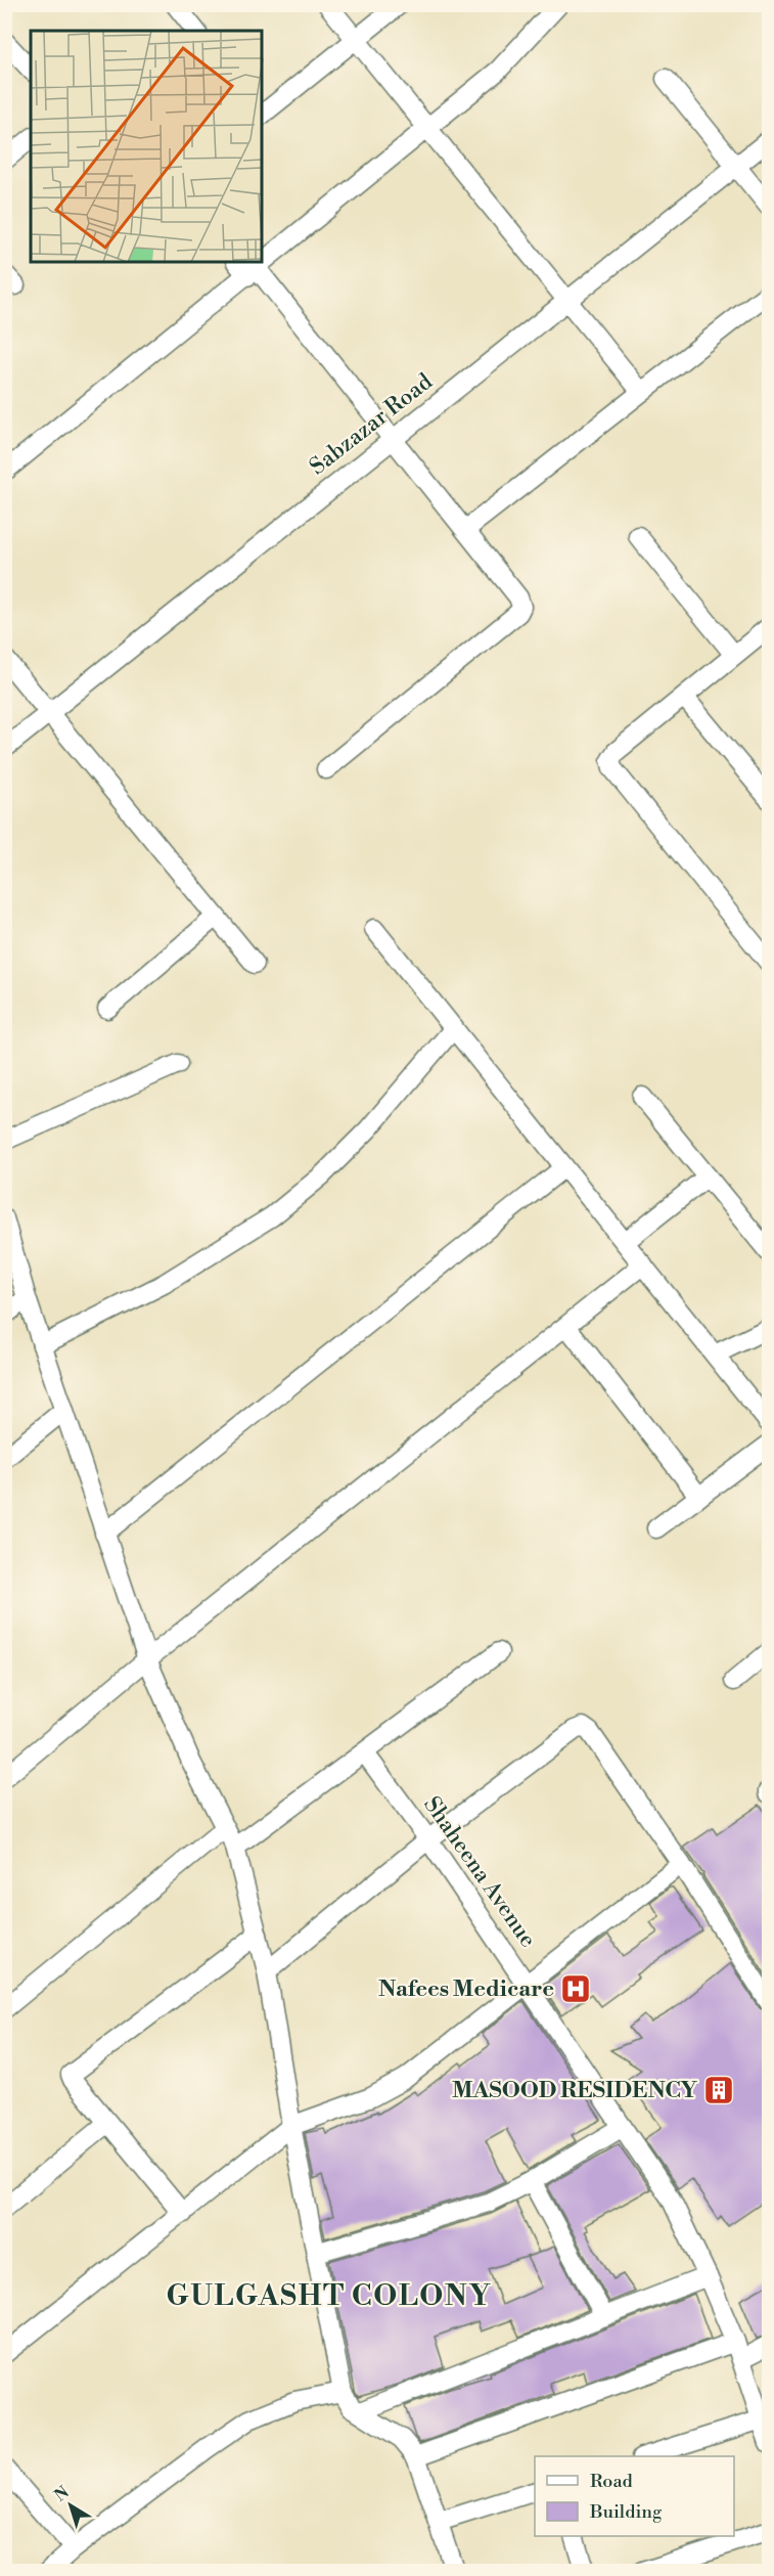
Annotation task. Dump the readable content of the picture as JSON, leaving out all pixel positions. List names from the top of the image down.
{
  "streets": {
    "street": ["Sabzazar Road", "Shaheena Avenue"]
  },
  "districts": ["GULGASHT COLONY"],
  "places": {
    "hospital": ["Nafees Medicare"],
    "building": ["MASOOD RESIDENCY"]
  },
  "legend": ["Road", "Building"],
  "north": "top left"
}
